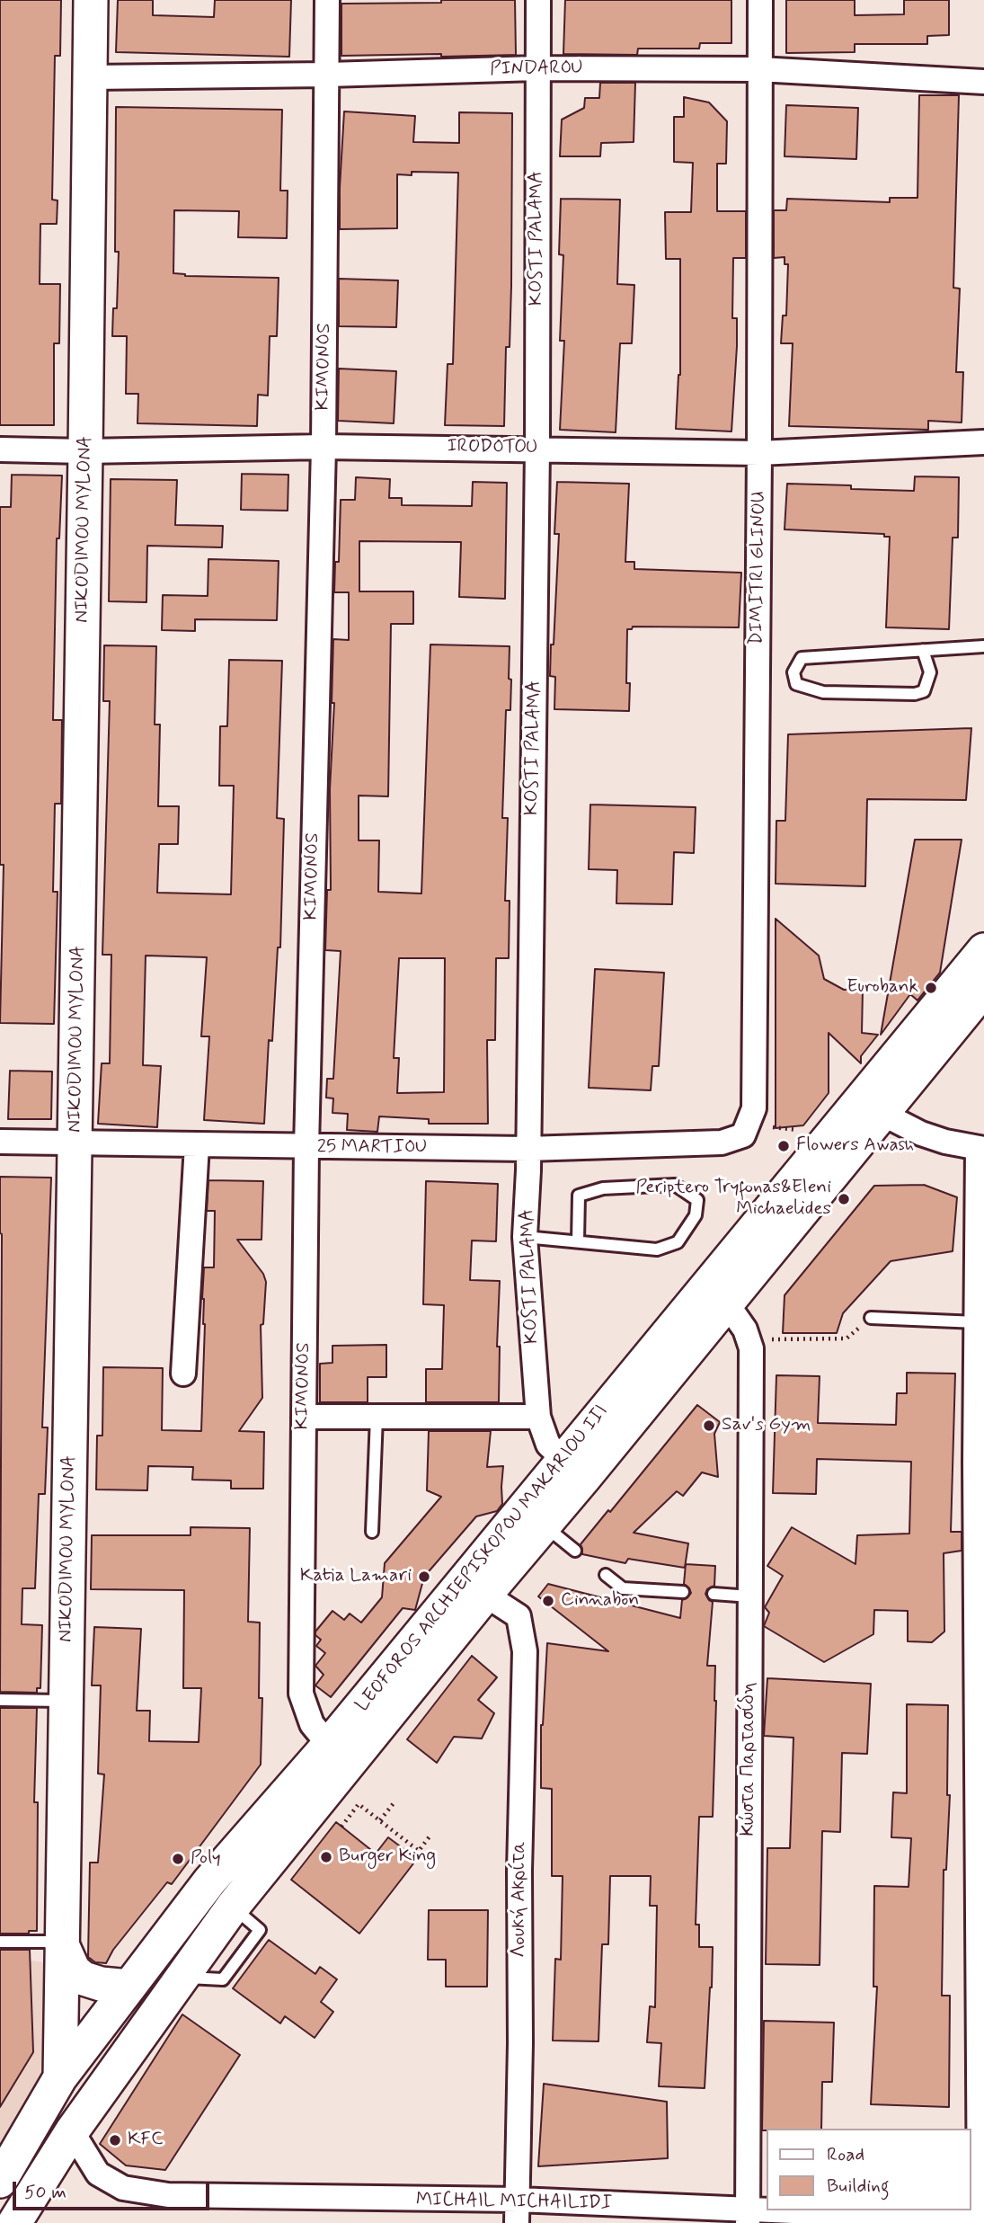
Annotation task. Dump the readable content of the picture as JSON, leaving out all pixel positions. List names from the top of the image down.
{
  "streets": {
    "main road": ["NIKODIMOU MYLONA", "LEOFOROS ARCHIEPISKOPOU MAKARIOU III"],
    "street": [
      "PINDAROU",
      "KOSTI PALAMA",
      "KIMONOS",
      "IRODOTOU",
      "DIMITRI GLINOU",
      "25 MARTIOU",
      "Κώστα Παρτασίδη",
      "Λουκή Ακρίτα",
      "MICHAIL MICHAILIDI"
    ]
  },
  "crossings": [
    ["PINDAROU", "KOSTI PALAMA"],
    ["PINDAROU", "KIMONOS"],
    ["PINDAROU", "NIKODIMOU MYLONA"],
    ["PINDAROU", "DIMITRI GLINOU"],
    ["KOSTI PALAMA", "IRODOTOU"],
    ["KOSTI PALAMA", "25 MARTIOU"],
    ["KOSTI PALAMA", "LEOFOROS ARCHIEPISKOPOU MAKARIOU III"],
    ["KIMONOS", "IRODOTOU"],
    ["KIMONOS", "25 MARTIOU"],
    ["KIMONOS", "LEOFOROS ARCHIEPISKOPOU MAKARIOU III"],
    ["IRODOTOU", "NIKODIMOU MYLONA"],
    ["IRODOTOU", "DIMITRI GLINOU"],
    ["NIKODIMOU MYLONA", "25 MARTIOU"],
    ["NIKODIMOU MYLONA", "LEOFOROS ARCHIEPISKOPOU MAKARIOU III"],
    ["DIMITRI GLINOU", "25 MARTIOU"],
    ["LEOFOROS ARCHIEPISKOPOU MAKARIOU III", "Κώστα Παρτασίδη"],
    ["LEOFOROS ARCHIEPISKOPOU MAKARIOU III", "Λουκή Ακρίτα"],
    ["LEOFOROS ARCHIEPISKOPOU MAKARIOU III", "MICHAIL MICHAILIDI"],
    ["Κώστα Παρτασίδη", "MICHAIL MICHAILIDI"],
    ["Λουκή Ακρίτα", "MICHAIL MICHAILIDI"]
  ],
  "places": [
    "Eurobank",
    "Flowers Awash",
    "Periptero Tryfonas&Eleni Michaelides",
    "Sav's Gym",
    "Katia Lamari",
    "Cinnabon",
    "Burger King",
    "Poly",
    "KFC"
  ],
  "legend": ["Road", "Building"],
  "scale_bar": "50 m"
}
